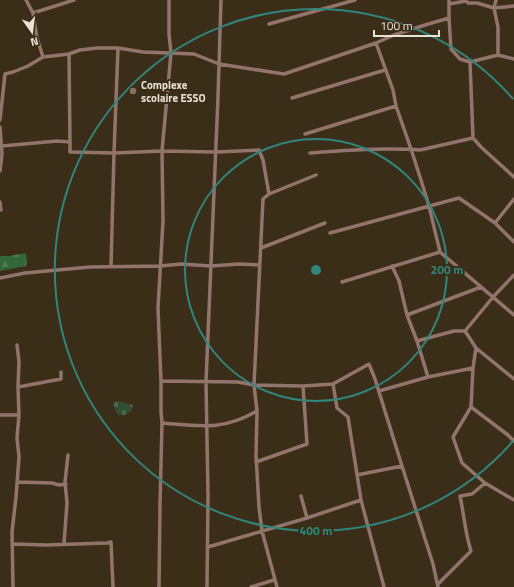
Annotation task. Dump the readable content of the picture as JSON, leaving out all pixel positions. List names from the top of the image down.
{
  "places": ["Complexe scolaire ESSO"],
  "scale_bar": "100 m",
  "north": "bottom",
  "rings": ["200 m", "400 m"]
}
